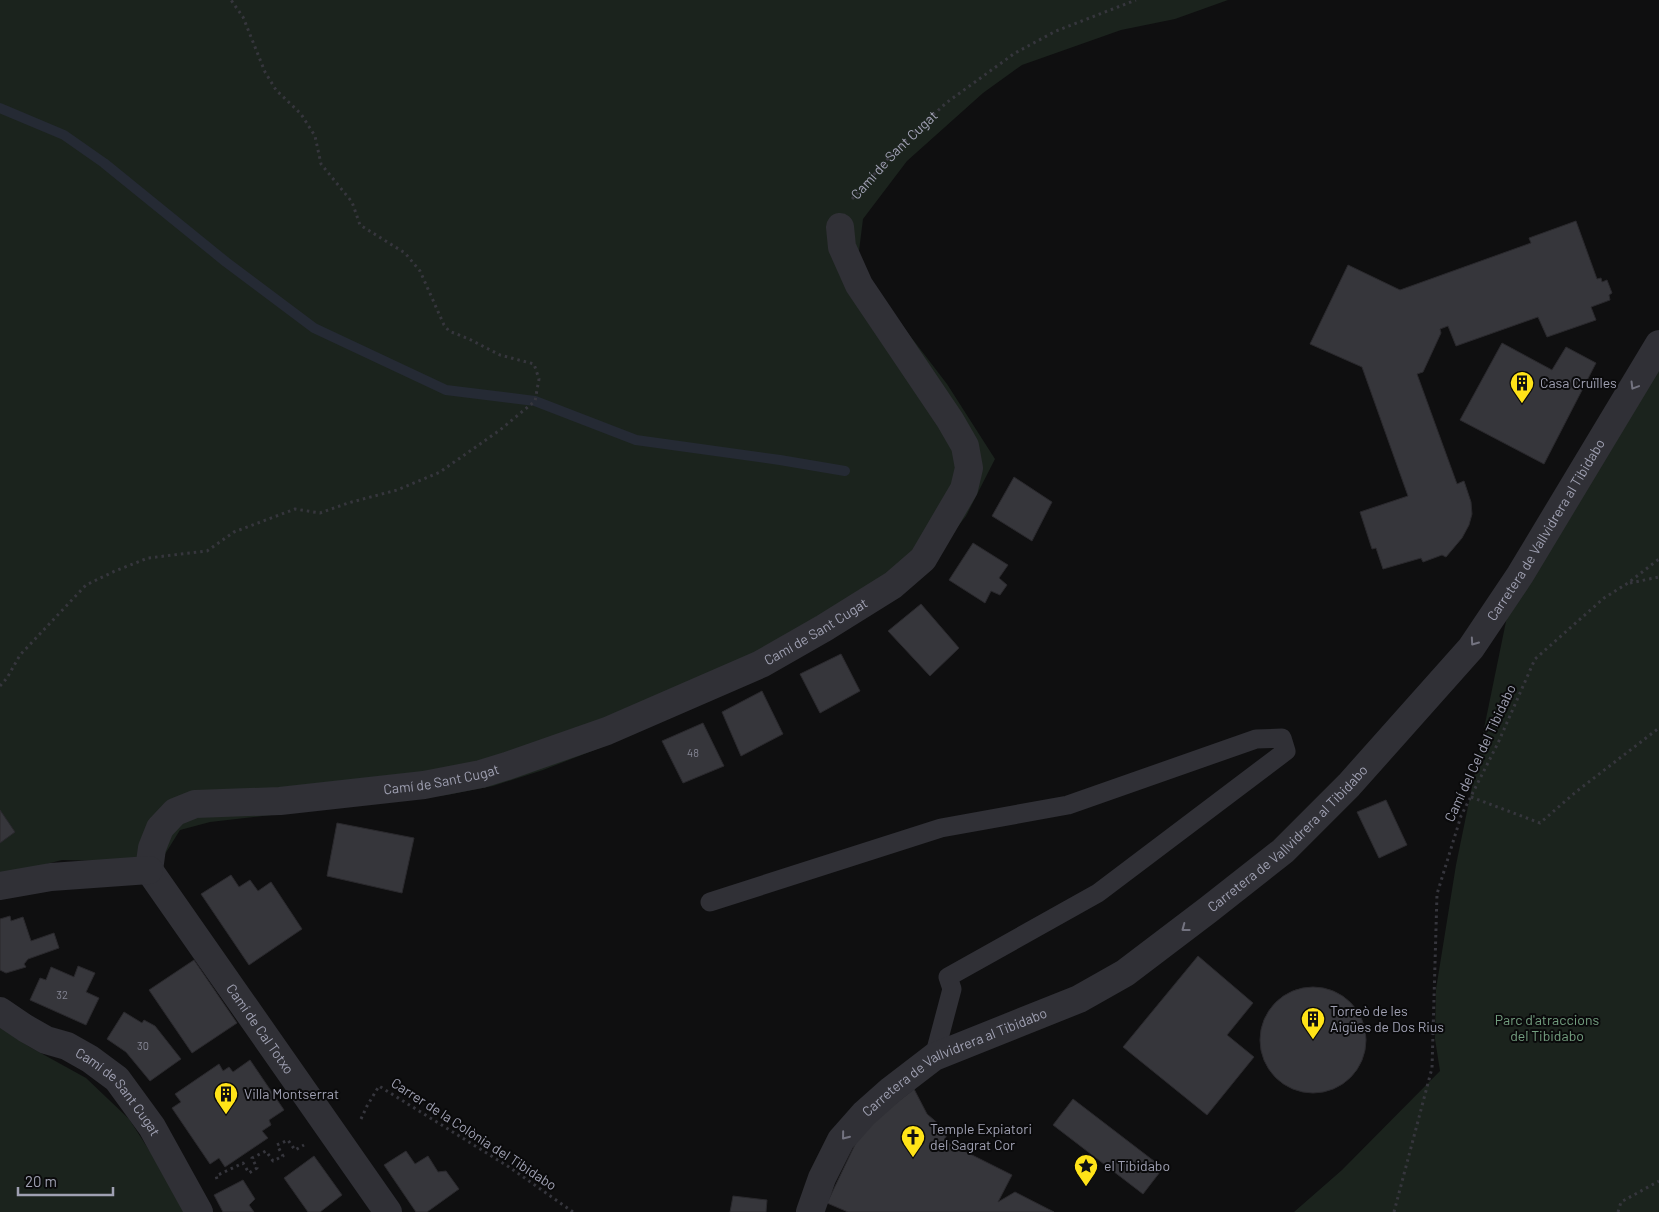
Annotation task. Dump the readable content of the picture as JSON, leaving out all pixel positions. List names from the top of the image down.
{
  "streets": {
    "street": ["Camí de Sant Cugat", "Carretera de Vallvidrera al Tibidabo", "Camí de Cal Totxo"],
    "path": ["Camí del Cel del Tibidabo", "Carrer de la Colònia del Tibidabo"]
  },
  "crossings": [
    ["Camí de Sant Cugat", "Camí de Cal Totxo"],
    ["Camí de Cal Totxo", "Carrer de la Colònia del Tibidabo"]
  ],
  "one_way": ["Carretera de Vallvidrera al Tibidabo"],
  "parks": ["Parc d'atraccions del Tibidabo"],
  "places": {
    "building": ["Casa Cruïlles", "Torreò de les Aigües de Dos Rius", "Villa Montserrat"],
    "church": ["Temple Expiatori del Sagrat Cor"],
    "place": ["el Tibidabo"]
  },
  "house_numbers": ["48", "32", "30"],
  "scale_bar": "20 m"
}
